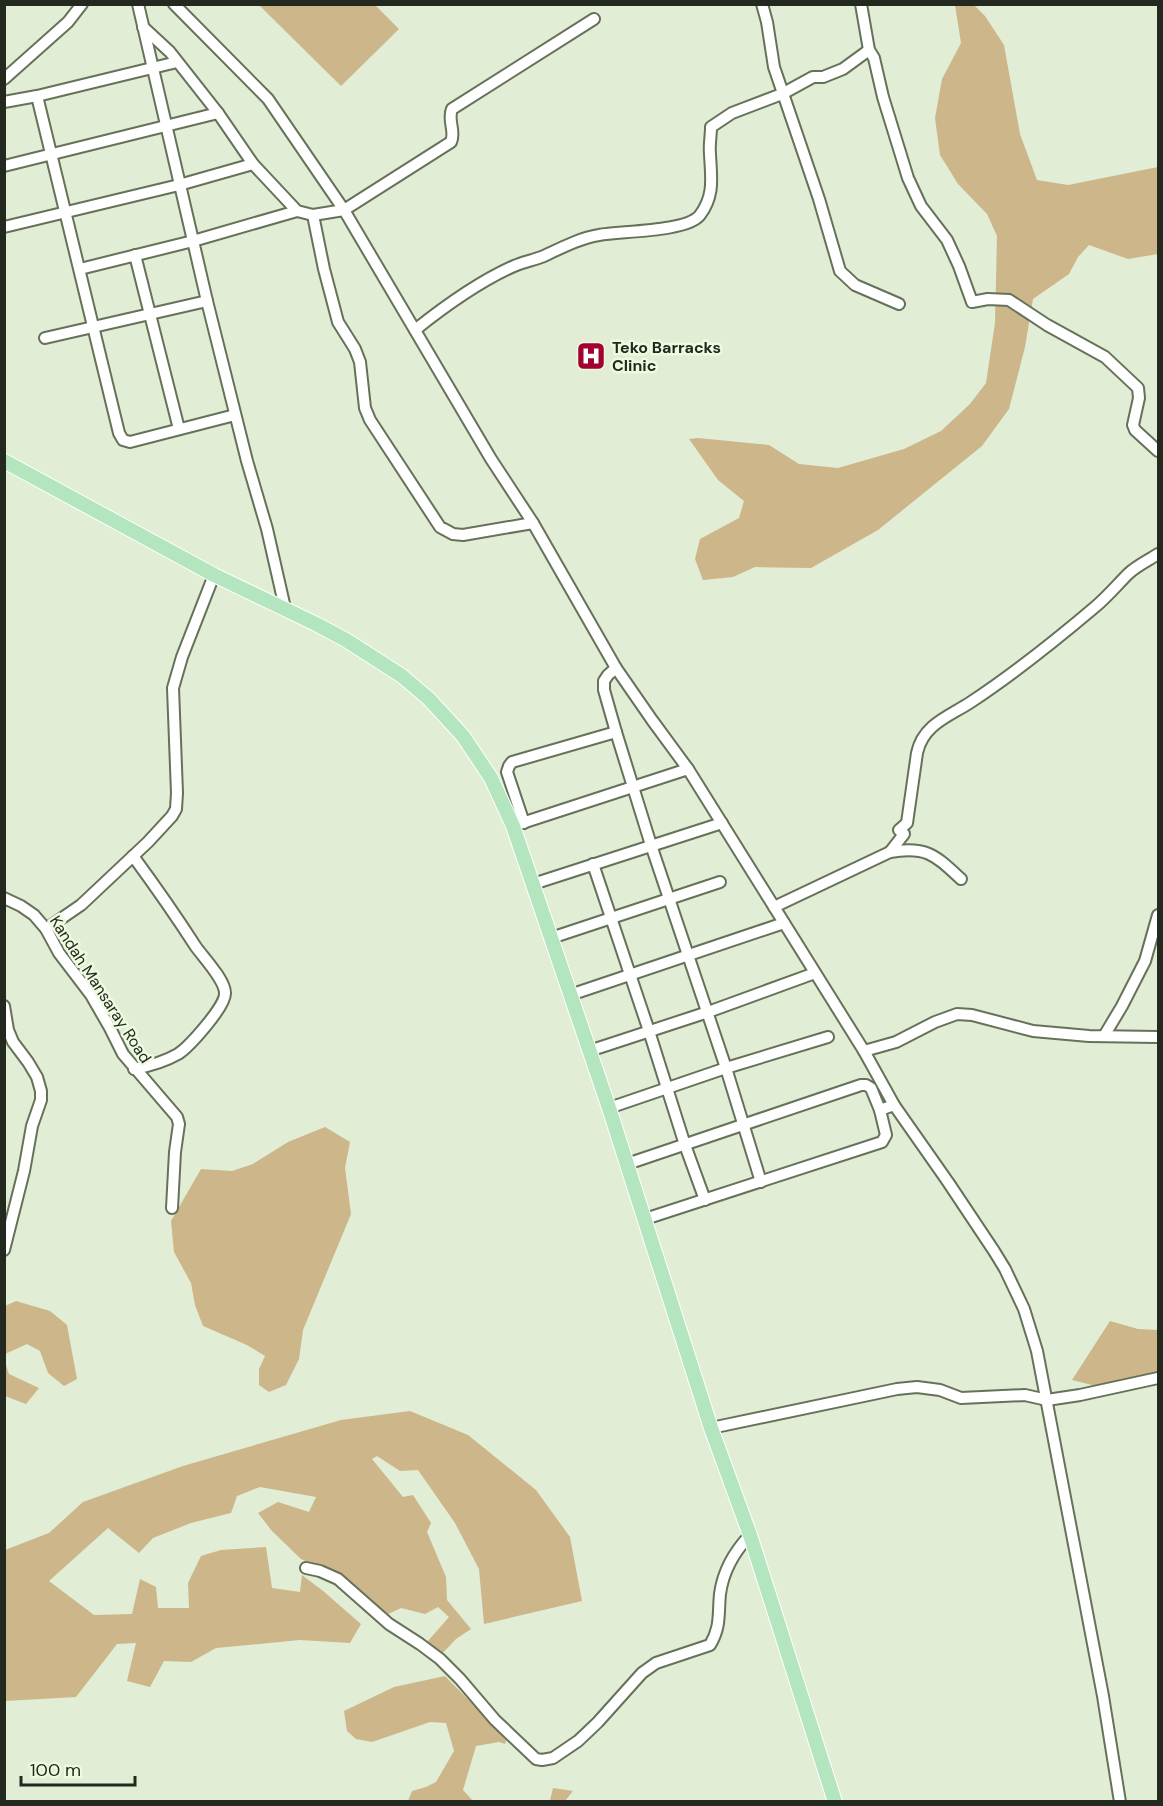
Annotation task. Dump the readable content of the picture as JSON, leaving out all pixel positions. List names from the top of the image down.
{
  "streets": {
    "street": ["Kandah Mansaray Road"]
  },
  "places": {
    "hospital": ["Teko Barracks Clinic"]
  },
  "scale_bar": "100 m"
}
